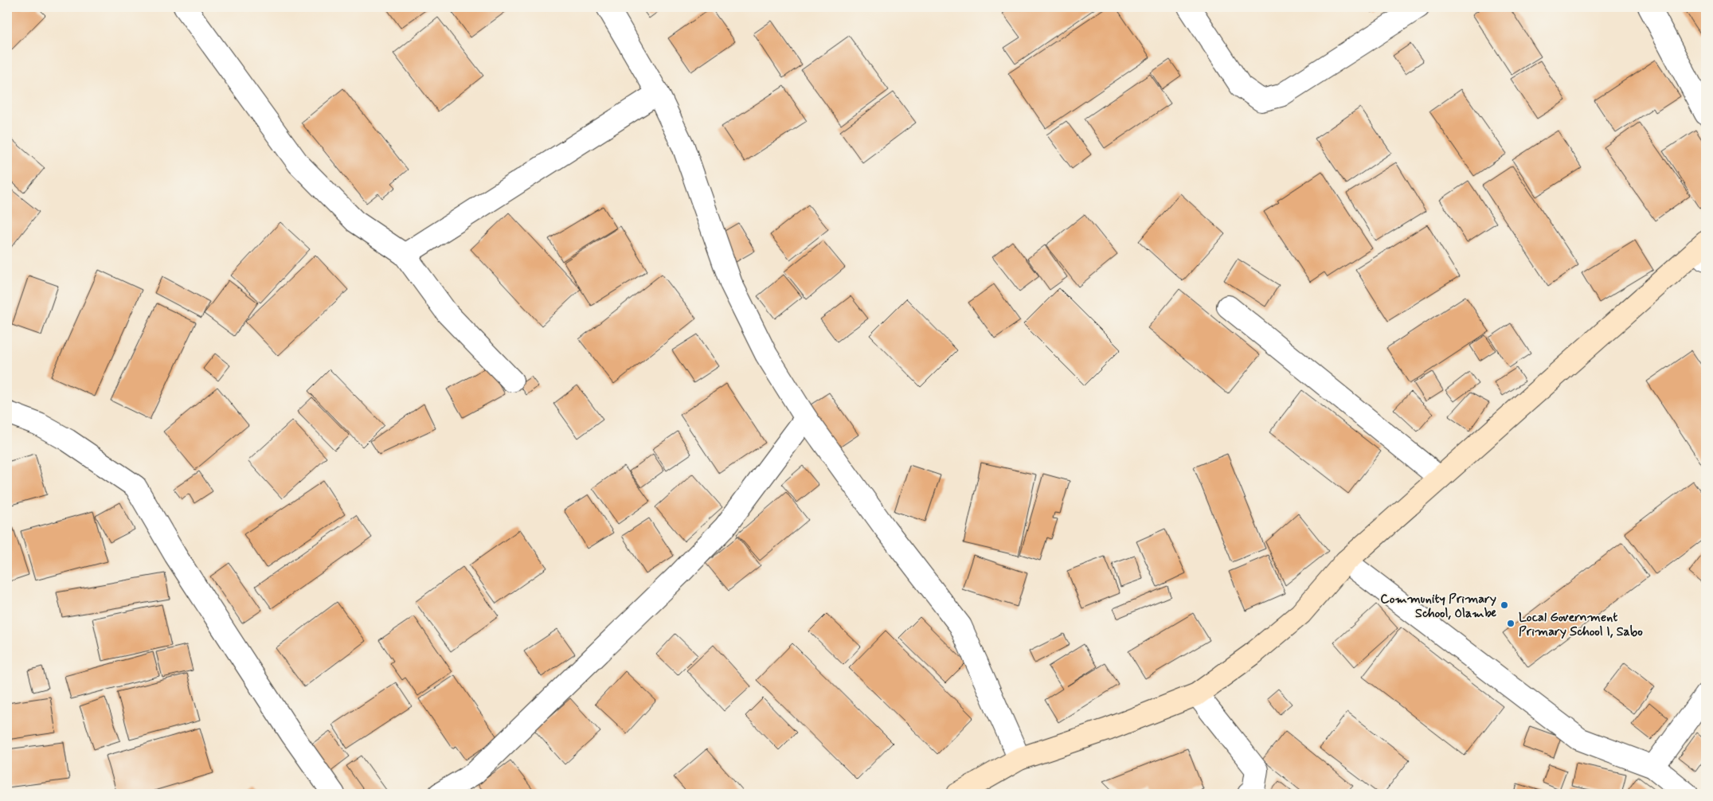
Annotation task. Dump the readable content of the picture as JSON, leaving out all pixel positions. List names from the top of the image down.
{
  "places": ["Community Primary School, Olambe", "Local Government Primary School I, Sabo"]
}
